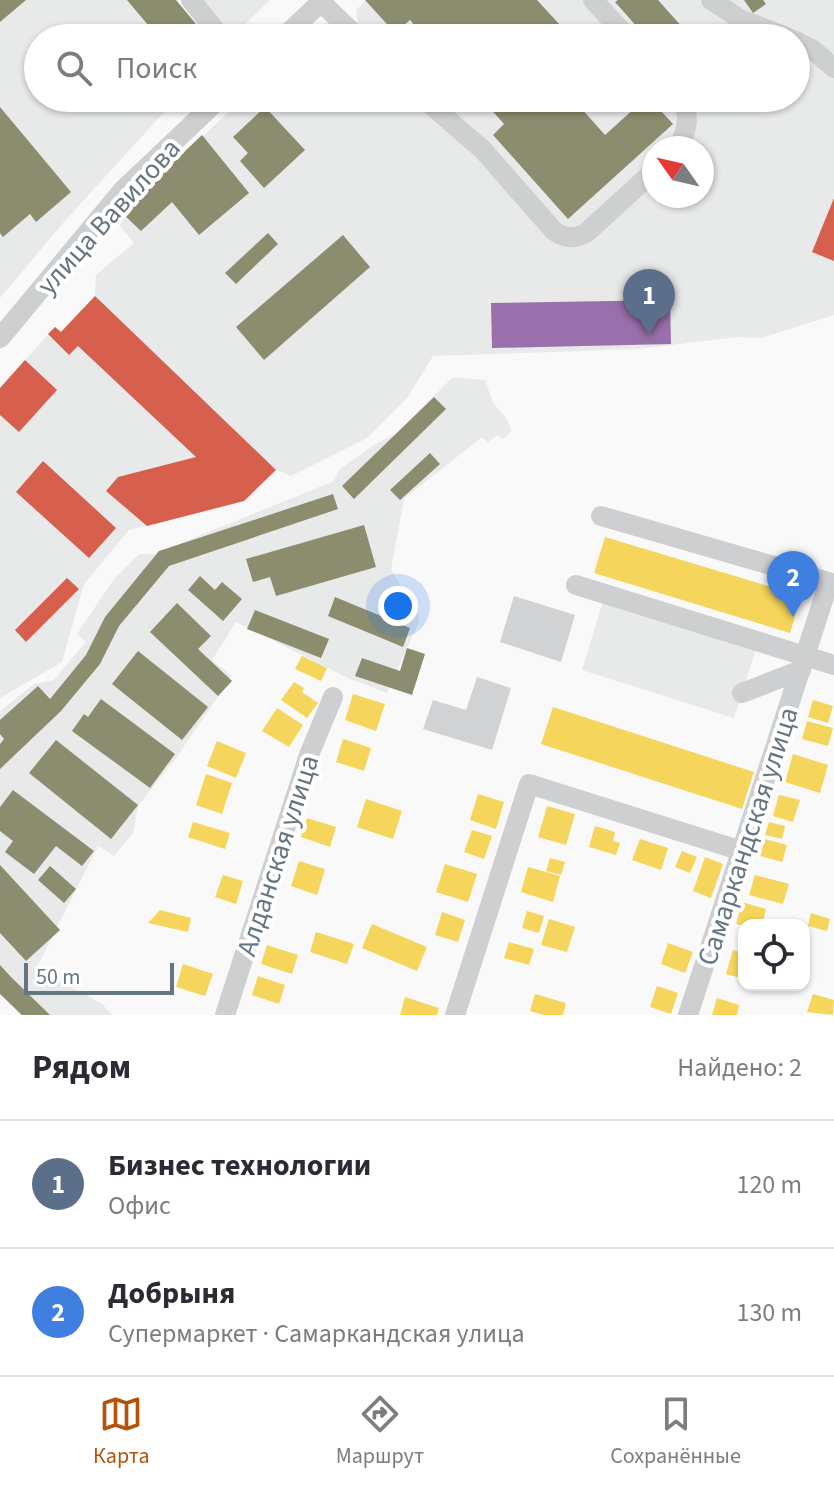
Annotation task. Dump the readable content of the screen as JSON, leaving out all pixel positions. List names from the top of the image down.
{
  "streets": {
    "street": ["улица Вавилова", "Самаркандская улица", "Алданская улица"]
  },
  "scale_bar": "50 m",
  "north": "top left",
  "page": {
    "search": "Поиск",
    "pins": ["1", "2"],
    "scale": "50 m",
    "heading": ["Рядом", "Найдено: 2"],
    "list": [
      {
        "mark": "1",
        "name": "Бизнес технологии",
        "note": "Офис",
        "value": "120 m"
      },
      {
        "mark": "2",
        "name": "Добрыня",
        "note": "Супермаркет · Самаркандская улица",
        "value": "130 m"
      }
    ],
    "nav": ["Карта", "Маршрут", "Сохранённые"]
  }
}
